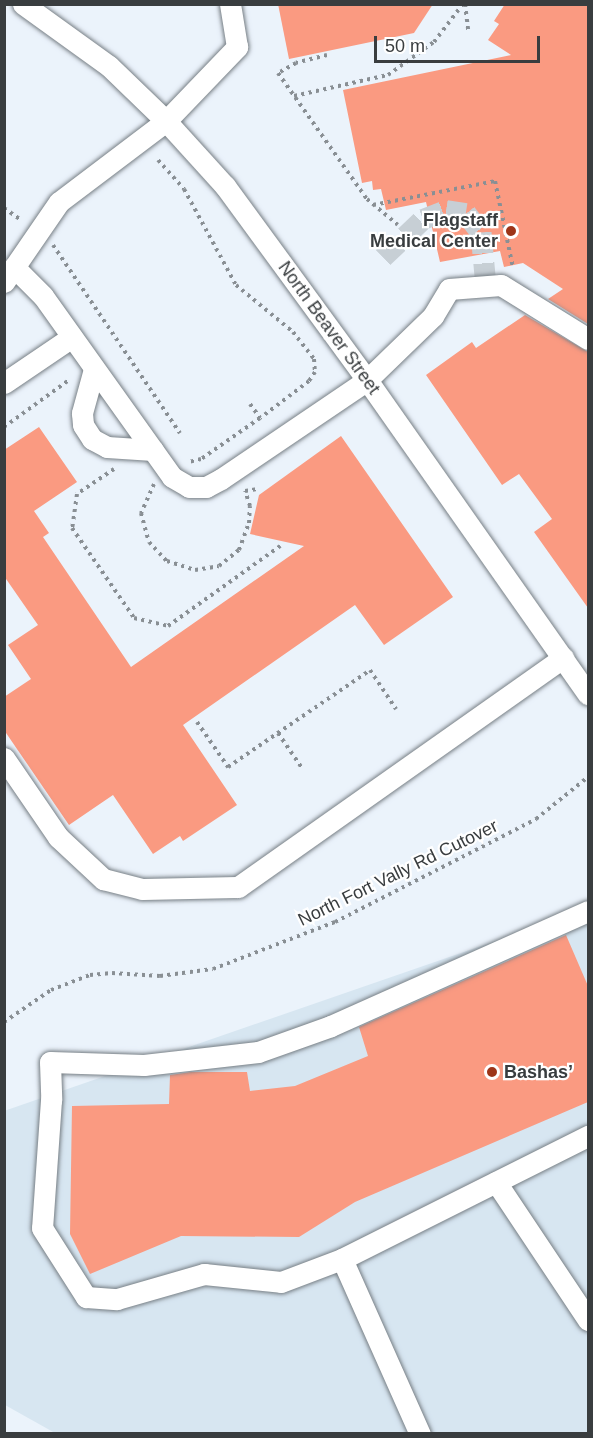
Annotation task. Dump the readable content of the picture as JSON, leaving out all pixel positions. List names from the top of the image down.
{
  "streets": {
    "street": ["North Beaver Street"],
    "path": ["North Fort Vally Rd Cutover"]
  },
  "places": ["Flagstaff Medical Center", "Bashas’"],
  "scale_bar": "50 m"
}
